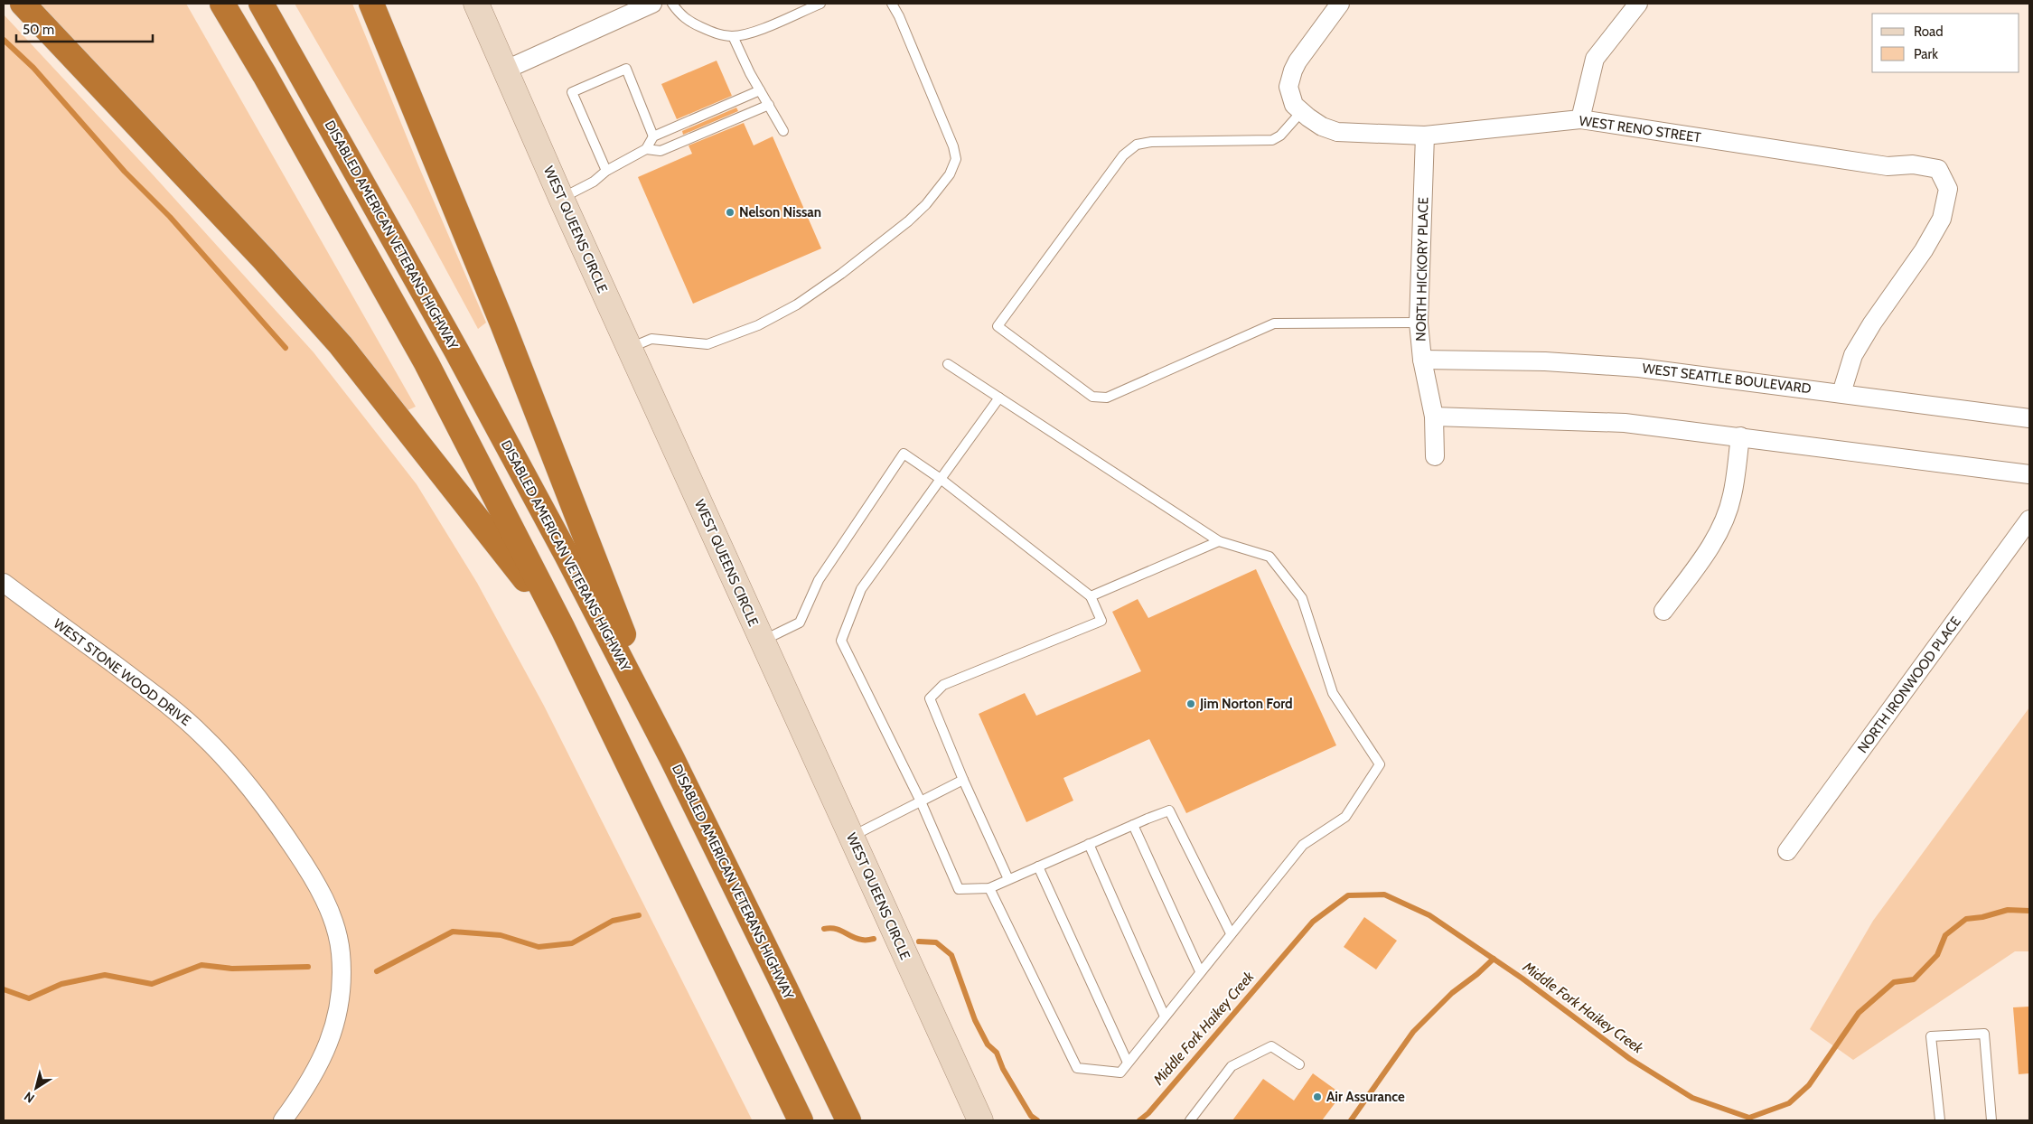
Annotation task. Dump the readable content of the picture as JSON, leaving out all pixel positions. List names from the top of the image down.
{
  "streets": {
    "highway": ["DISABLED AMERICAN VETERANS HIGHWAY"],
    "street": [
      "WEST RENO STREET",
      "WEST QUEENS CIRCLE",
      "NORTH HICKORY PLACE",
      "WEST SEATTLE BOULEVARD",
      "WEST STONE WOOD DRIVE",
      "NORTH IRONWOOD PLACE"
    ]
  },
  "crossings": [
    ["WEST RENO STREET", "NORTH HICKORY PLACE"],
    ["WEST RENO STREET", "WEST SEATTLE BOULEVARD"],
    ["NORTH HICKORY PLACE", "WEST SEATTLE BOULEVARD"]
  ],
  "water": ["Middle Fork Haikey Creek"],
  "places": ["Nelson Nissan", "Jim Norton Ford", "Air Assurance"],
  "legend": ["Road", "Park"],
  "scale_bar": "50 m",
  "north": "bottom left"
}
